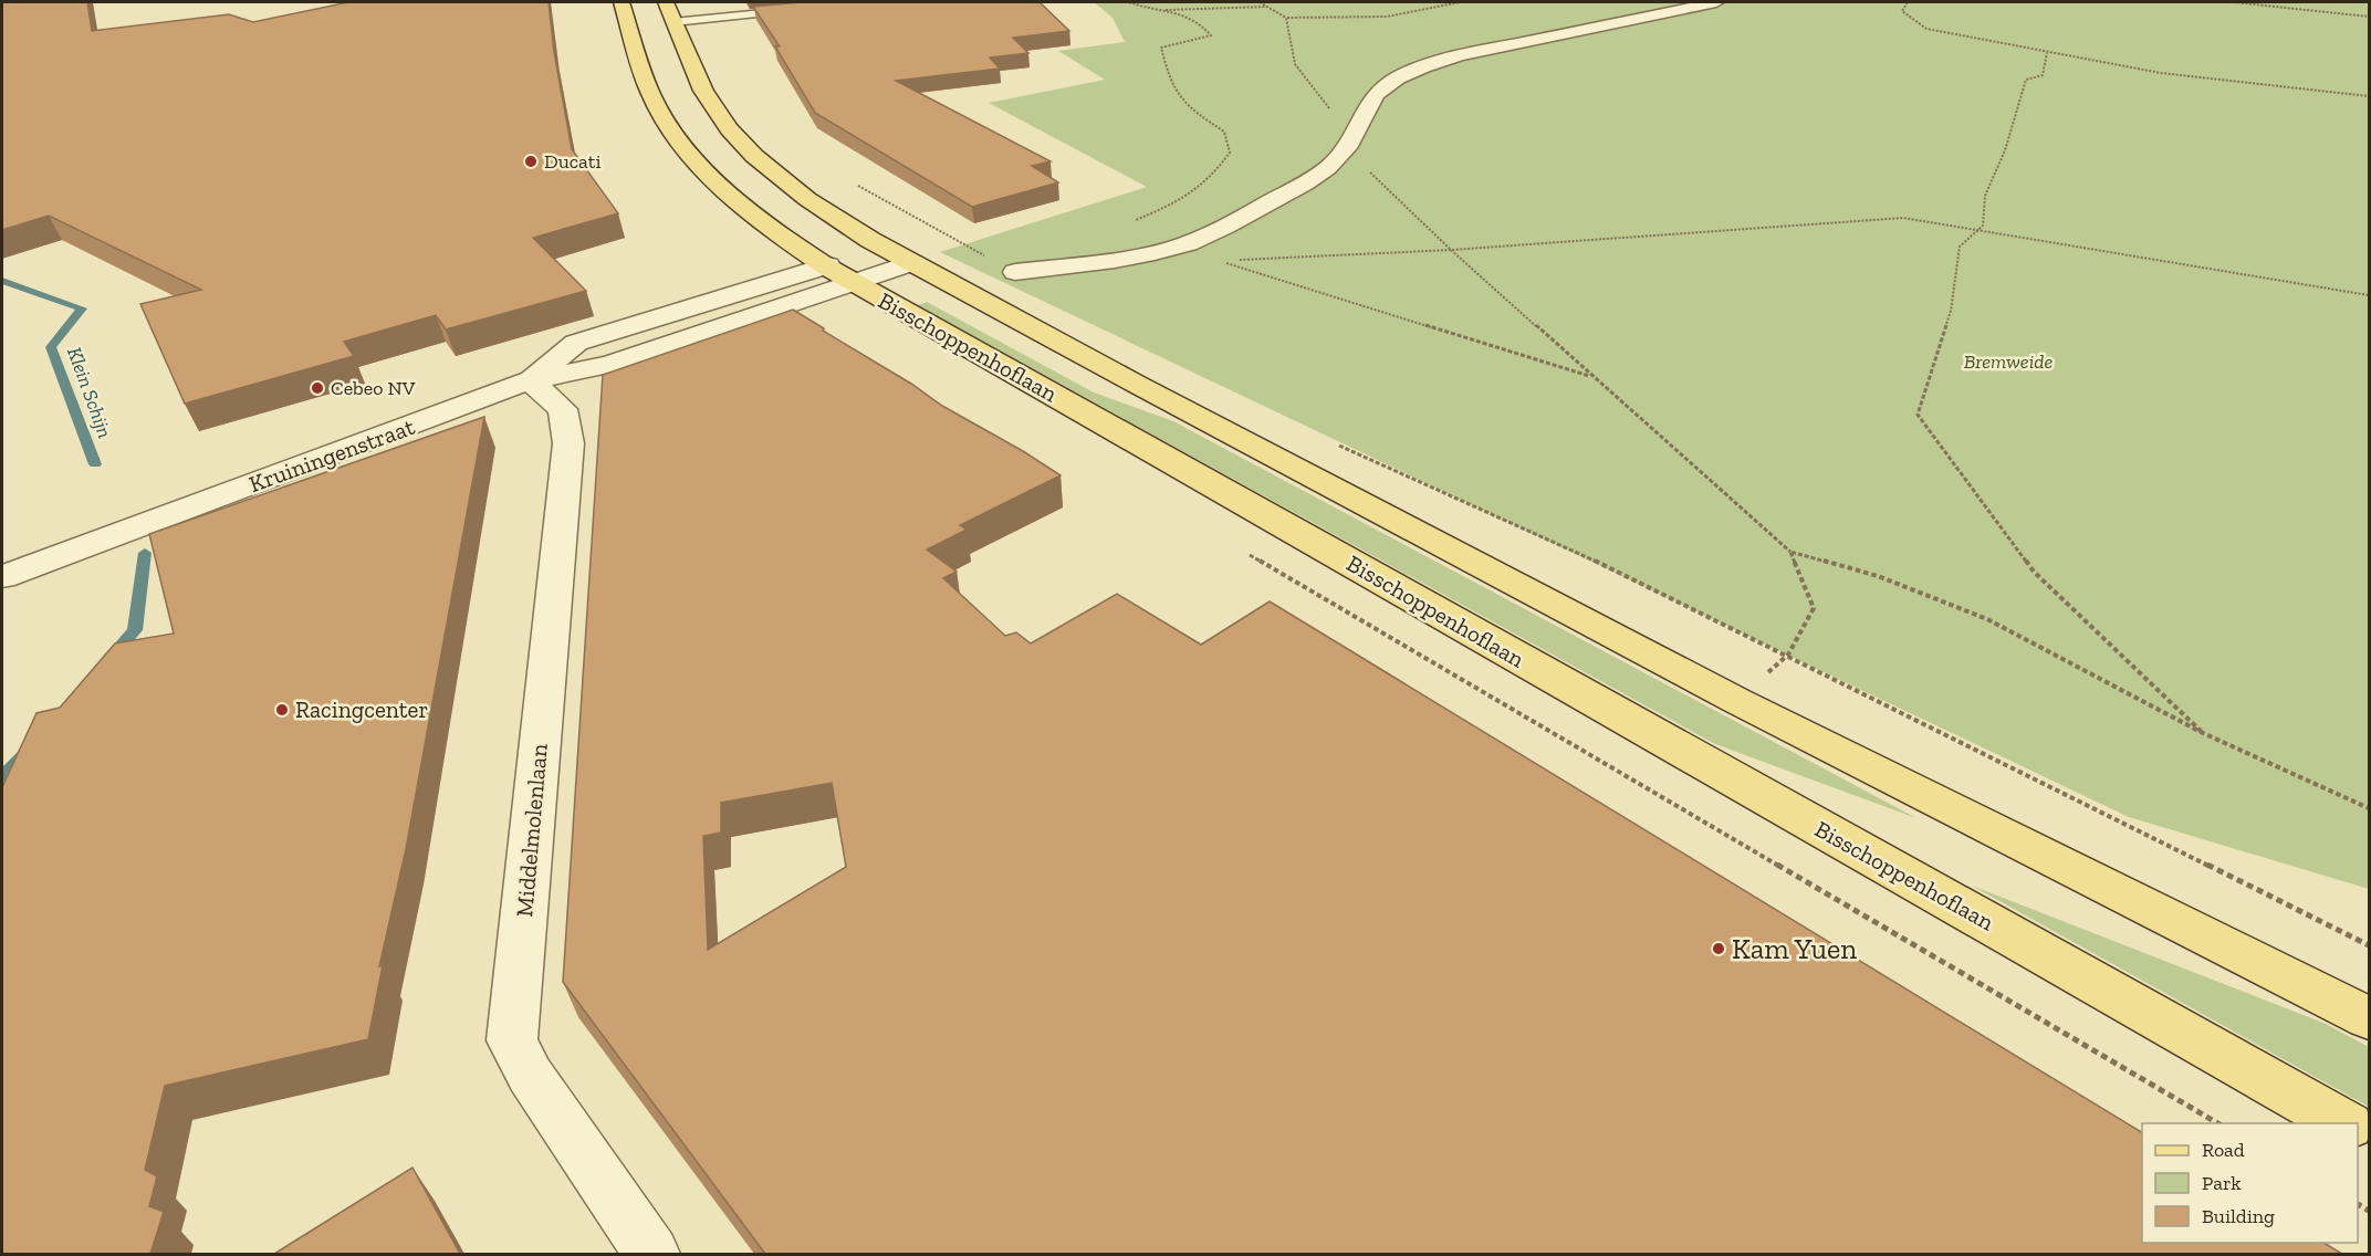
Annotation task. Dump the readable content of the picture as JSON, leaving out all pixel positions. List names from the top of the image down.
{
  "streets": {
    "main road": ["Bisschoppenhoflaan"],
    "street": ["Kruiningenstraat", "Middelmolenlaan"]
  },
  "crossings": [
    ["Bisschoppenhoflaan", "Kruiningenstraat"],
    ["Kruiningenstraat", "Middelmolenlaan"]
  ],
  "water": ["Klein Schijn"],
  "parks": ["Bremweide"],
  "places": [
    "Ducati",
    "Cebeo NV",
    "Racingcenter",
    "Kam Yuen"
  ],
  "legend": ["Road", "Park", "Building"]
}
